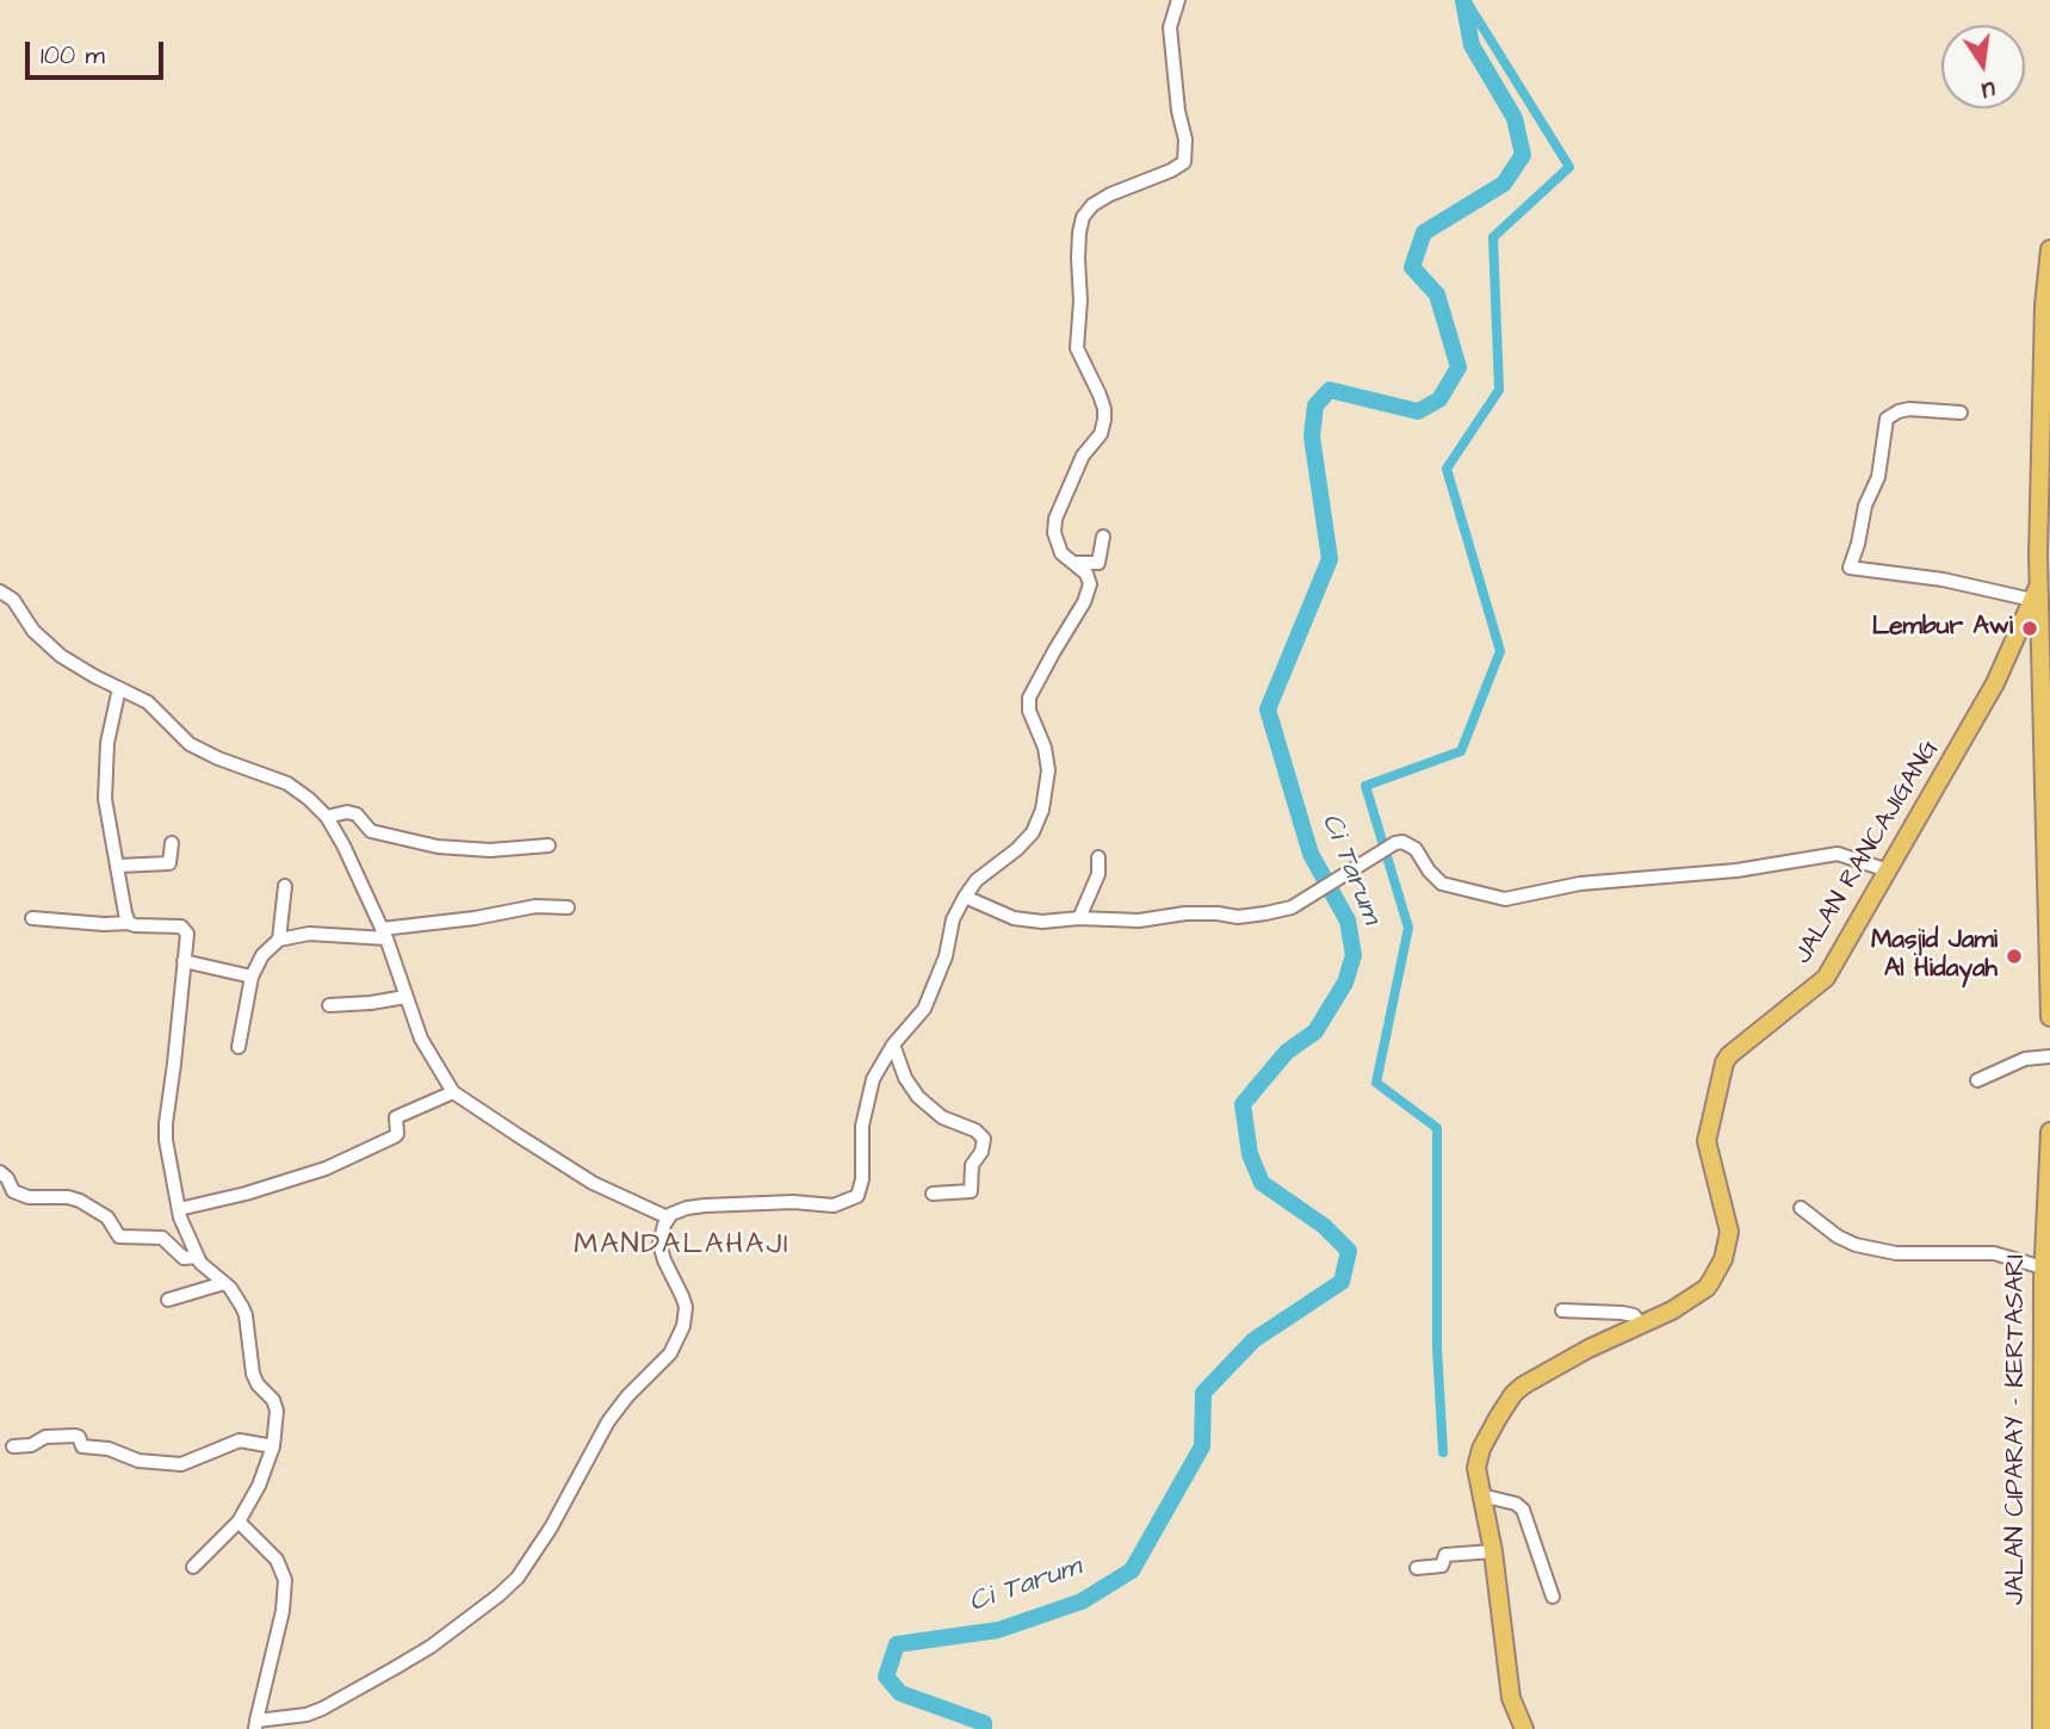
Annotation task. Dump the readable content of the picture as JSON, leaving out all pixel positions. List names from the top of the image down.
{
  "streets": {
    "main road": ["JALAN RANCAJIGANG", "JALAN CIPARAY - KERTASARI"]
  },
  "districts": ["MANDALAHAJI"],
  "water": ["Ci Tarum"],
  "places": ["Lembur Awi", "Masjid Jami Al Hidayah"],
  "scale_bar": "100 m",
  "north": "bottom"
}
